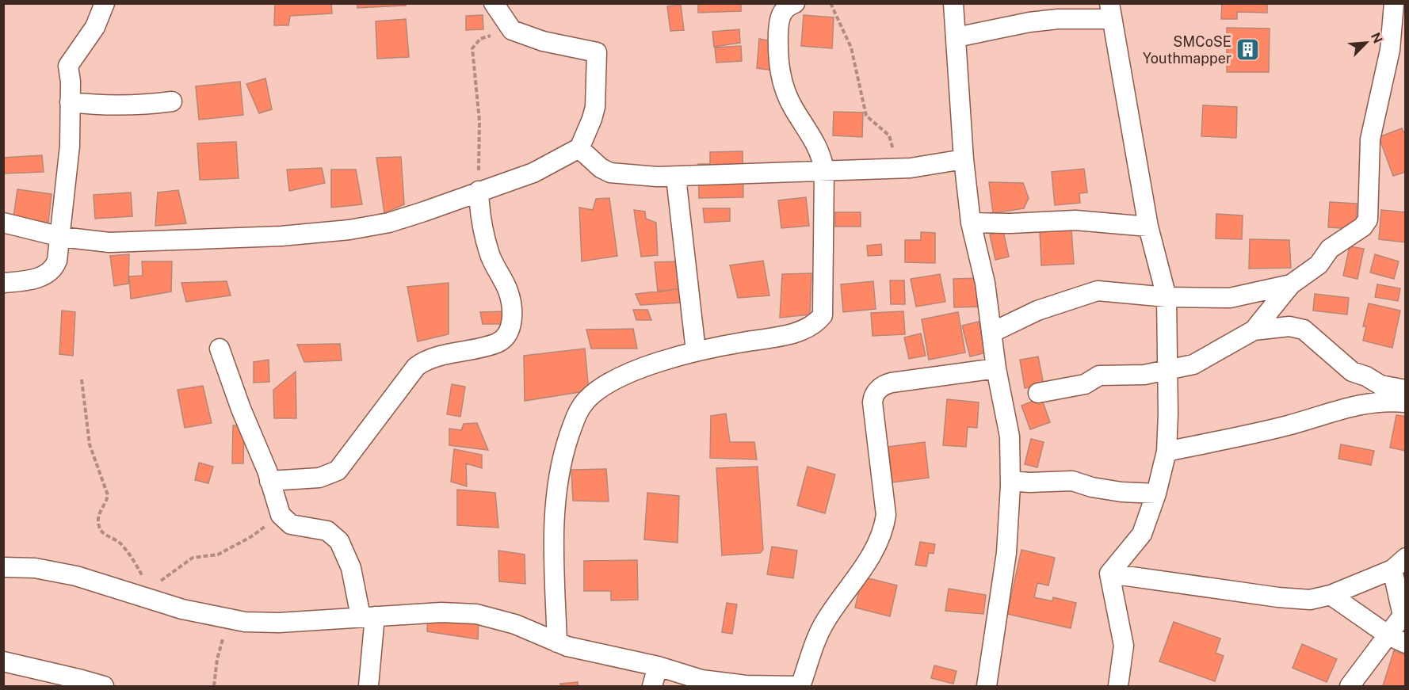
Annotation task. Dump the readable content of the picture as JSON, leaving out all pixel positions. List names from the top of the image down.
{
  "places": {
    "building": ["SMCoSE Youthmapper"]
  },
  "north": "top right"
}
